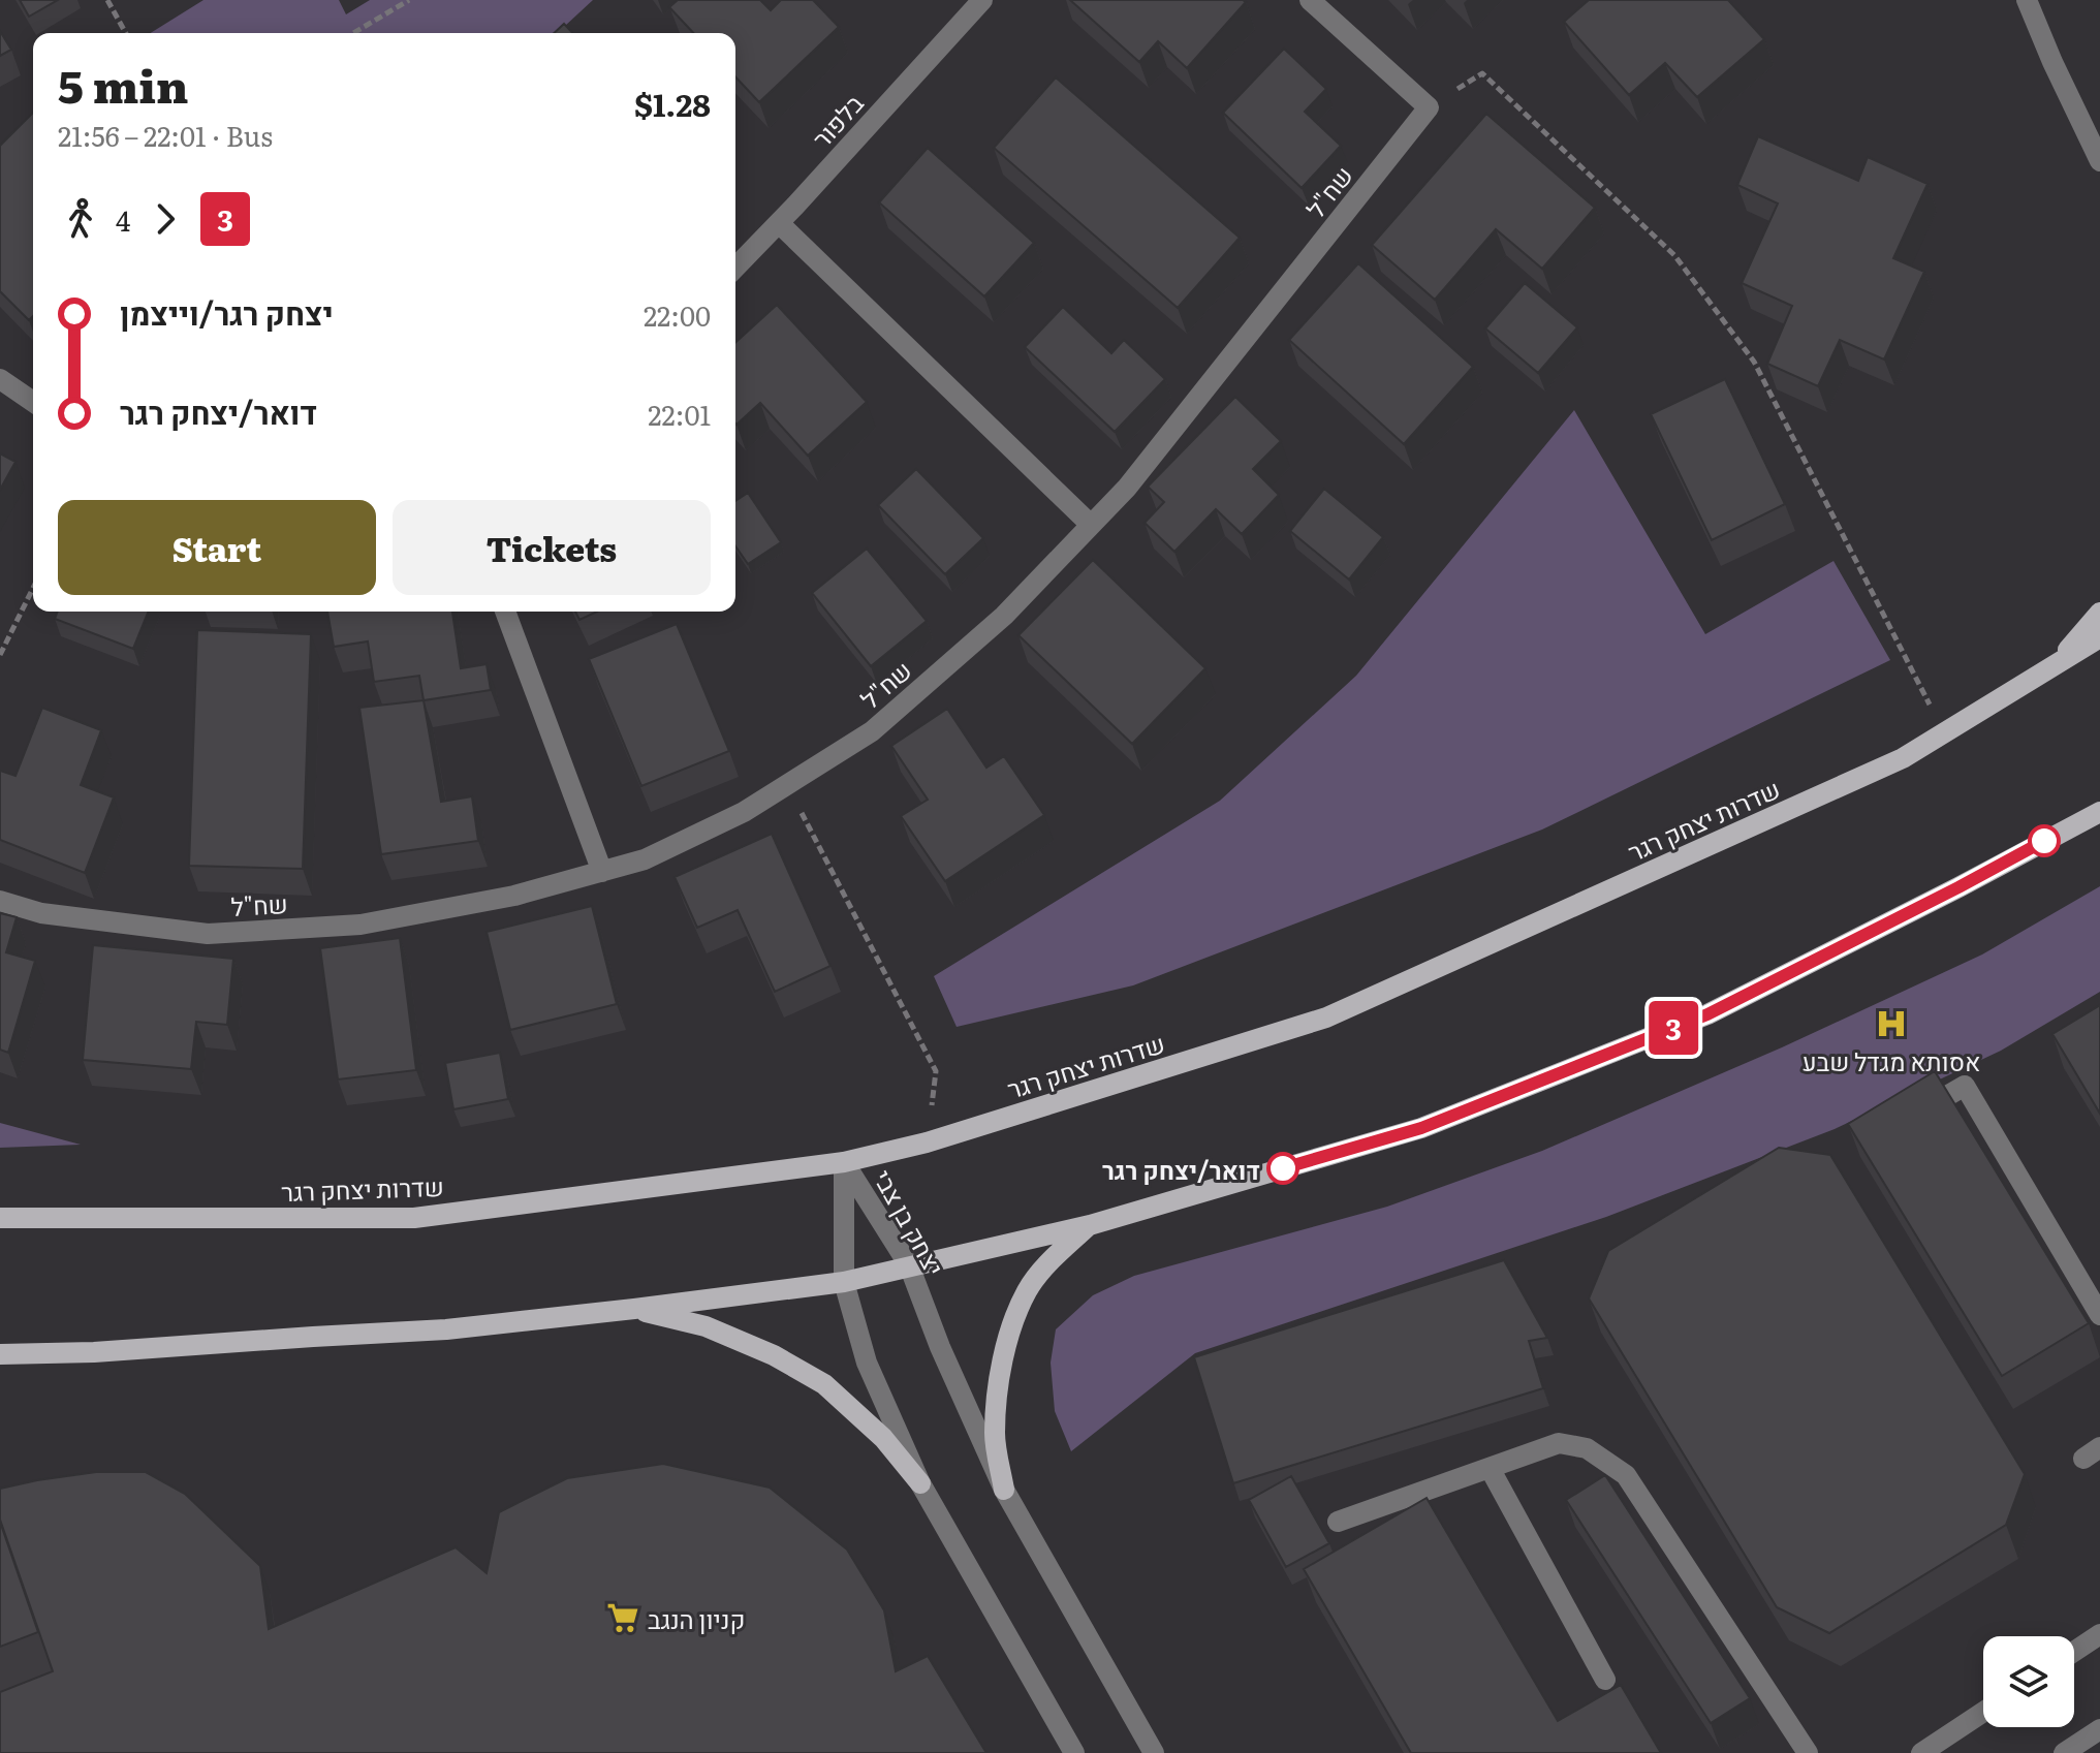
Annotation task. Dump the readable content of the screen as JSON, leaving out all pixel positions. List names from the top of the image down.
{
  "streets": {
    "main road": ["שדרות יצחק רגר"],
    "street": ["בלפור", "שח\"ל", "יצחק בן צבי"]
  },
  "crossings": [
    ["שדרות יצחק רגר", "יצחק בן צבי"]
  ],
  "places": {
    "hospital": ["אסותא מגדל שבע"],
    "other": ["דואר/יצחק רגר"],
    "supermarket": ["קניון הנגב"]
  },
  "lines": ["bus line 3"],
  "page": {
    "on_map": "3",
    "heading": ["5 min", "21:56 – 22:01 · Bus", "$1.28"],
    "legs": ["4", "3"],
    "list": [
      {
        "name": "יצחק רגר/וייצמן",
        "value": "22:00"
      },
      {
        "name": "דואר/יצחק רגר",
        "value": "22:01"
      }
    ],
    "buttons": ["Start", "Tickets"]
  }
}
